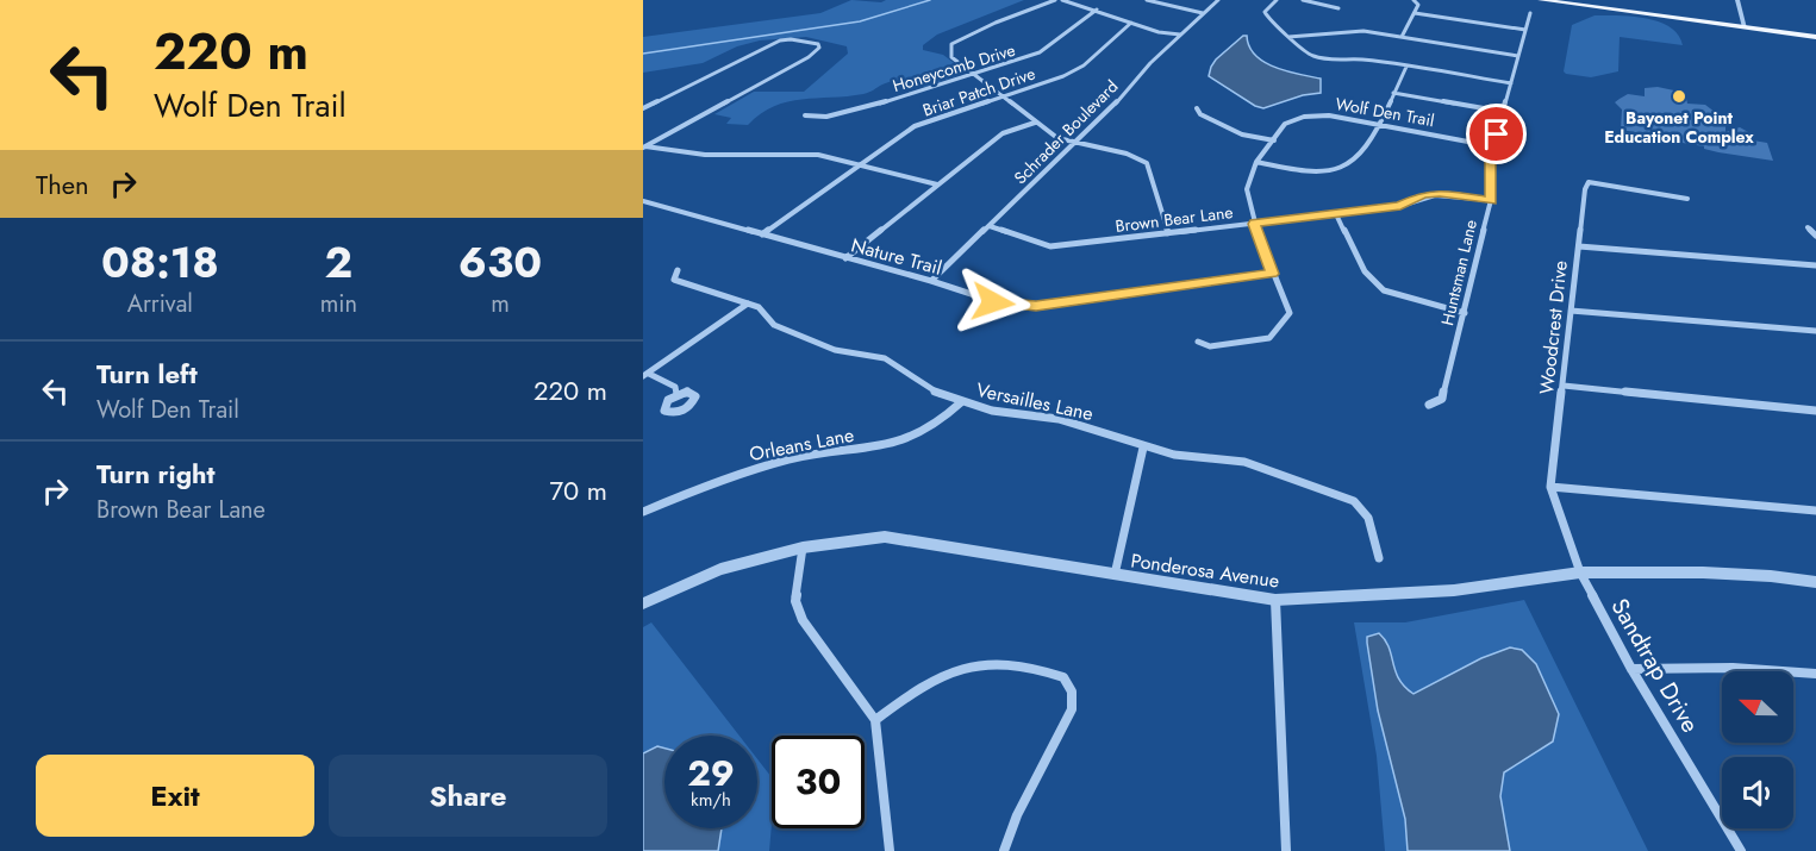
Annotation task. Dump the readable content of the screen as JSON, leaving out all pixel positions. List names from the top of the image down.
{
  "streets": {
    "street": [
      "Honeycomb Drive",
      "Briar Patch Drive",
      "Wolf Den Trail",
      "Schrader Boulevard",
      "Brown Bear Lane",
      "Nature Trail",
      "Huntsman Lane",
      "Woodcrest Drive",
      "Versailles Lane",
      "Orleans Lane",
      "Ponderosa Avenue",
      "Sandtrap Drive"
    ]
  },
  "crossings": [
    ["Briar Patch Drive", "Nature Trail"],
    ["Wolf Den Trail", "Brown Bear Lane"],
    ["Wolf Den Trail", "Nature Trail"],
    ["Wolf Den Trail", "Huntsman Lane"],
    ["Schrader Boulevard", "Brown Bear Lane"],
    ["Schrader Boulevard", "Nature Trail"],
    ["Brown Bear Lane", "Huntsman Lane"],
    ["Woodcrest Drive", "Ponderosa Avenue"],
    ["Woodcrest Drive", "Sandtrap Drive"],
    ["Versailles Lane", "Orleans Lane"],
    ["Ponderosa Avenue", "Sandtrap Drive"]
  ],
  "places": ["Bayonet Point Education Complex"],
  "north": "left",
  "page": {
    "turn": ["220 m", "Wolf Den Trail"],
    "then": "Then",
    "eta": [
      "08:18",
      "Arrival",
      "2",
      "min",
      "630",
      "m"
    ],
    "list": [
      {
        "name": "Turn left",
        "note": "Wolf Den Trail",
        "value": "220 m"
      },
      {
        "name": "Turn right",
        "note": "Brown Bear Lane",
        "value": "70 m"
      }
    ],
    "speed": "29 km/h",
    "limit": "30",
    "buttons": ["Exit", "Share"]
  }
}
